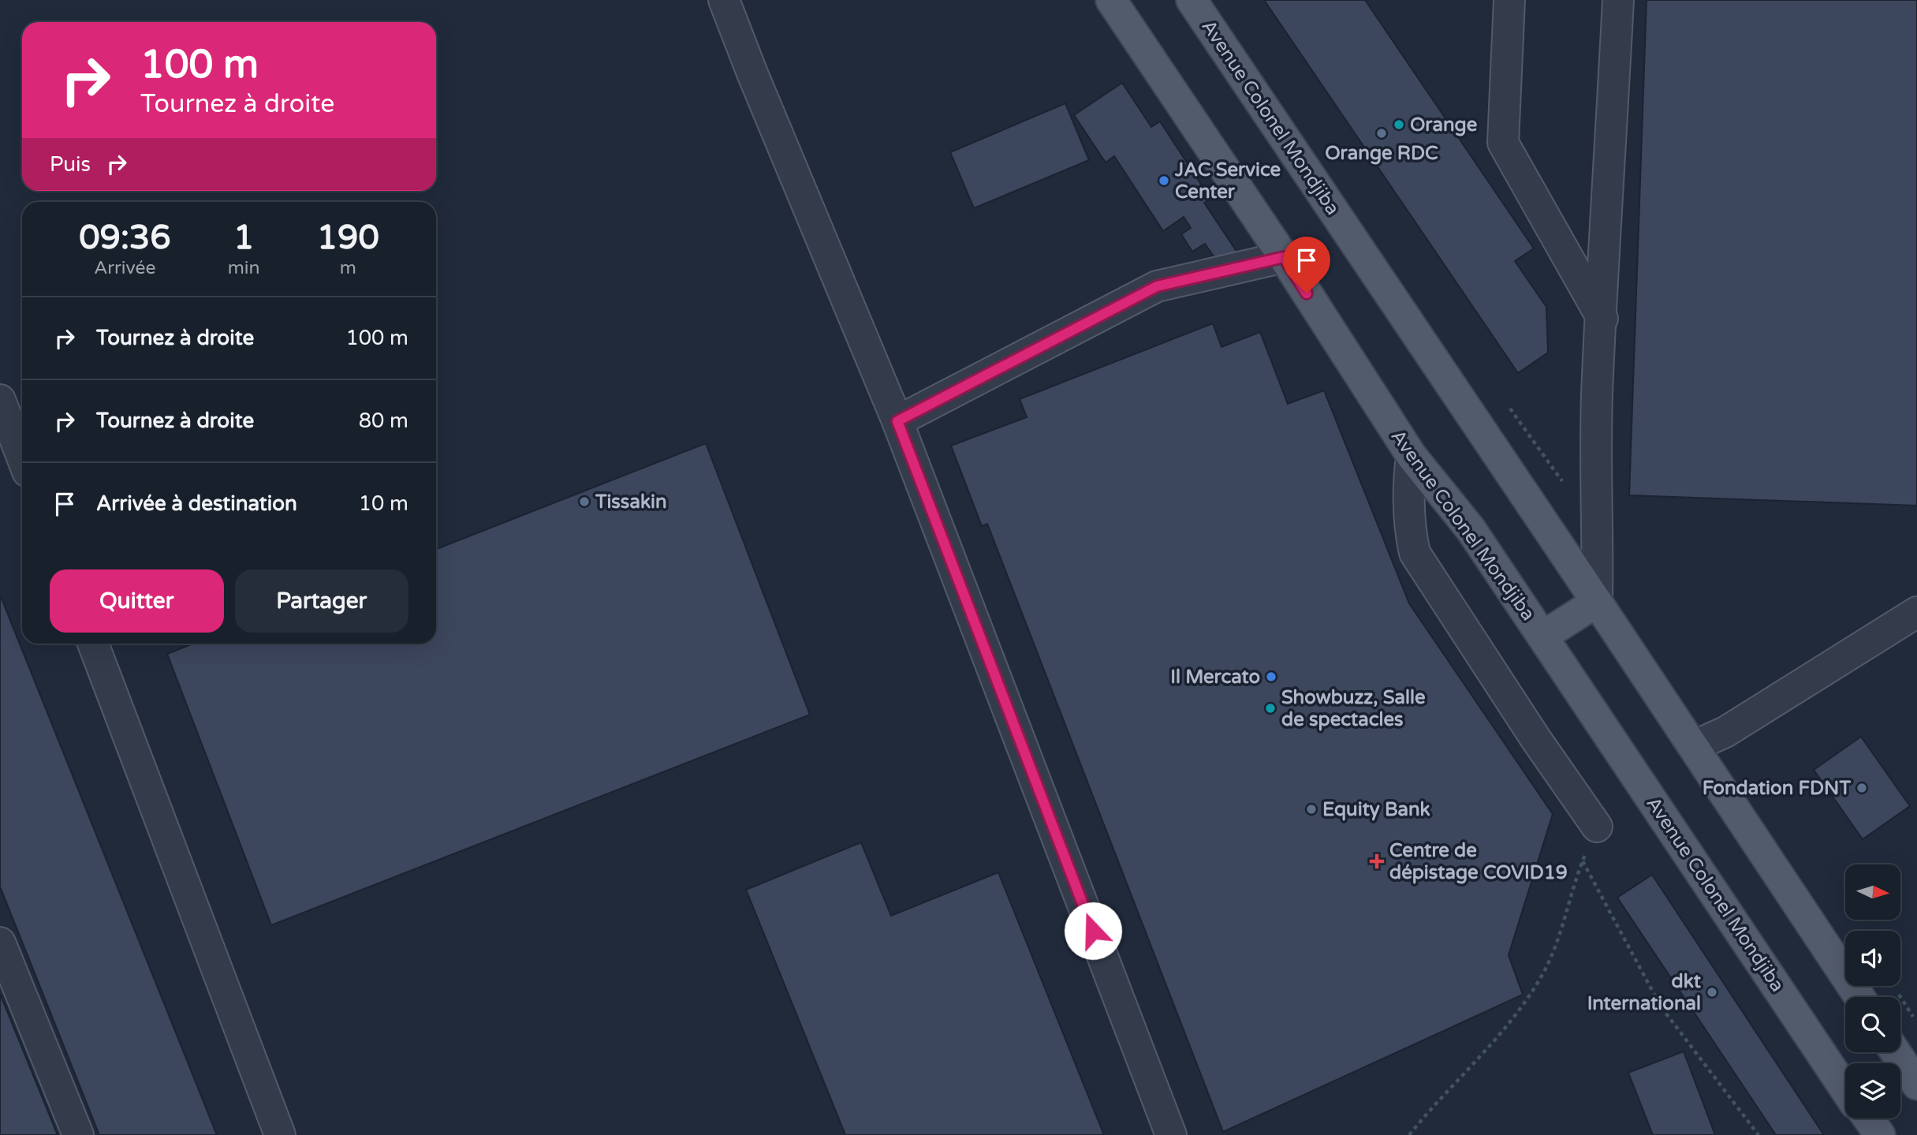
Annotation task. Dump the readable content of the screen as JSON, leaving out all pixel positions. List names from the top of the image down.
{
  "streets": {
    "main road": ["Avenue Colonel Mondjiba"]
  },
  "places": {
    "other": [
      "Orange",
      "Orange RDC",
      "JAC Service Center",
      "Tissakin",
      "Il Mercato",
      "Showbuzz, Salle de spectacles",
      "Fondation FDNT",
      "Equity Bank",
      "dkt International"
    ],
    "health": ["Centre de dépistage COVID19"]
  },
  "north": "right",
  "page": {
    "turn": ["100 m", "Tournez à droite"],
    "then": "Puis",
    "eta": [
      "09:36",
      "Arrivée",
      "1",
      "min",
      "190",
      "m"
    ],
    "list": [
      {
        "name": "Tournez à droite",
        "value": "100 m"
      },
      {
        "name": "Tournez à droite",
        "value": "80 m"
      },
      {
        "name": "Arrivée à destination",
        "value": "10 m"
      }
    ],
    "buttons": ["Quitter", "Partager"]
  }
}
